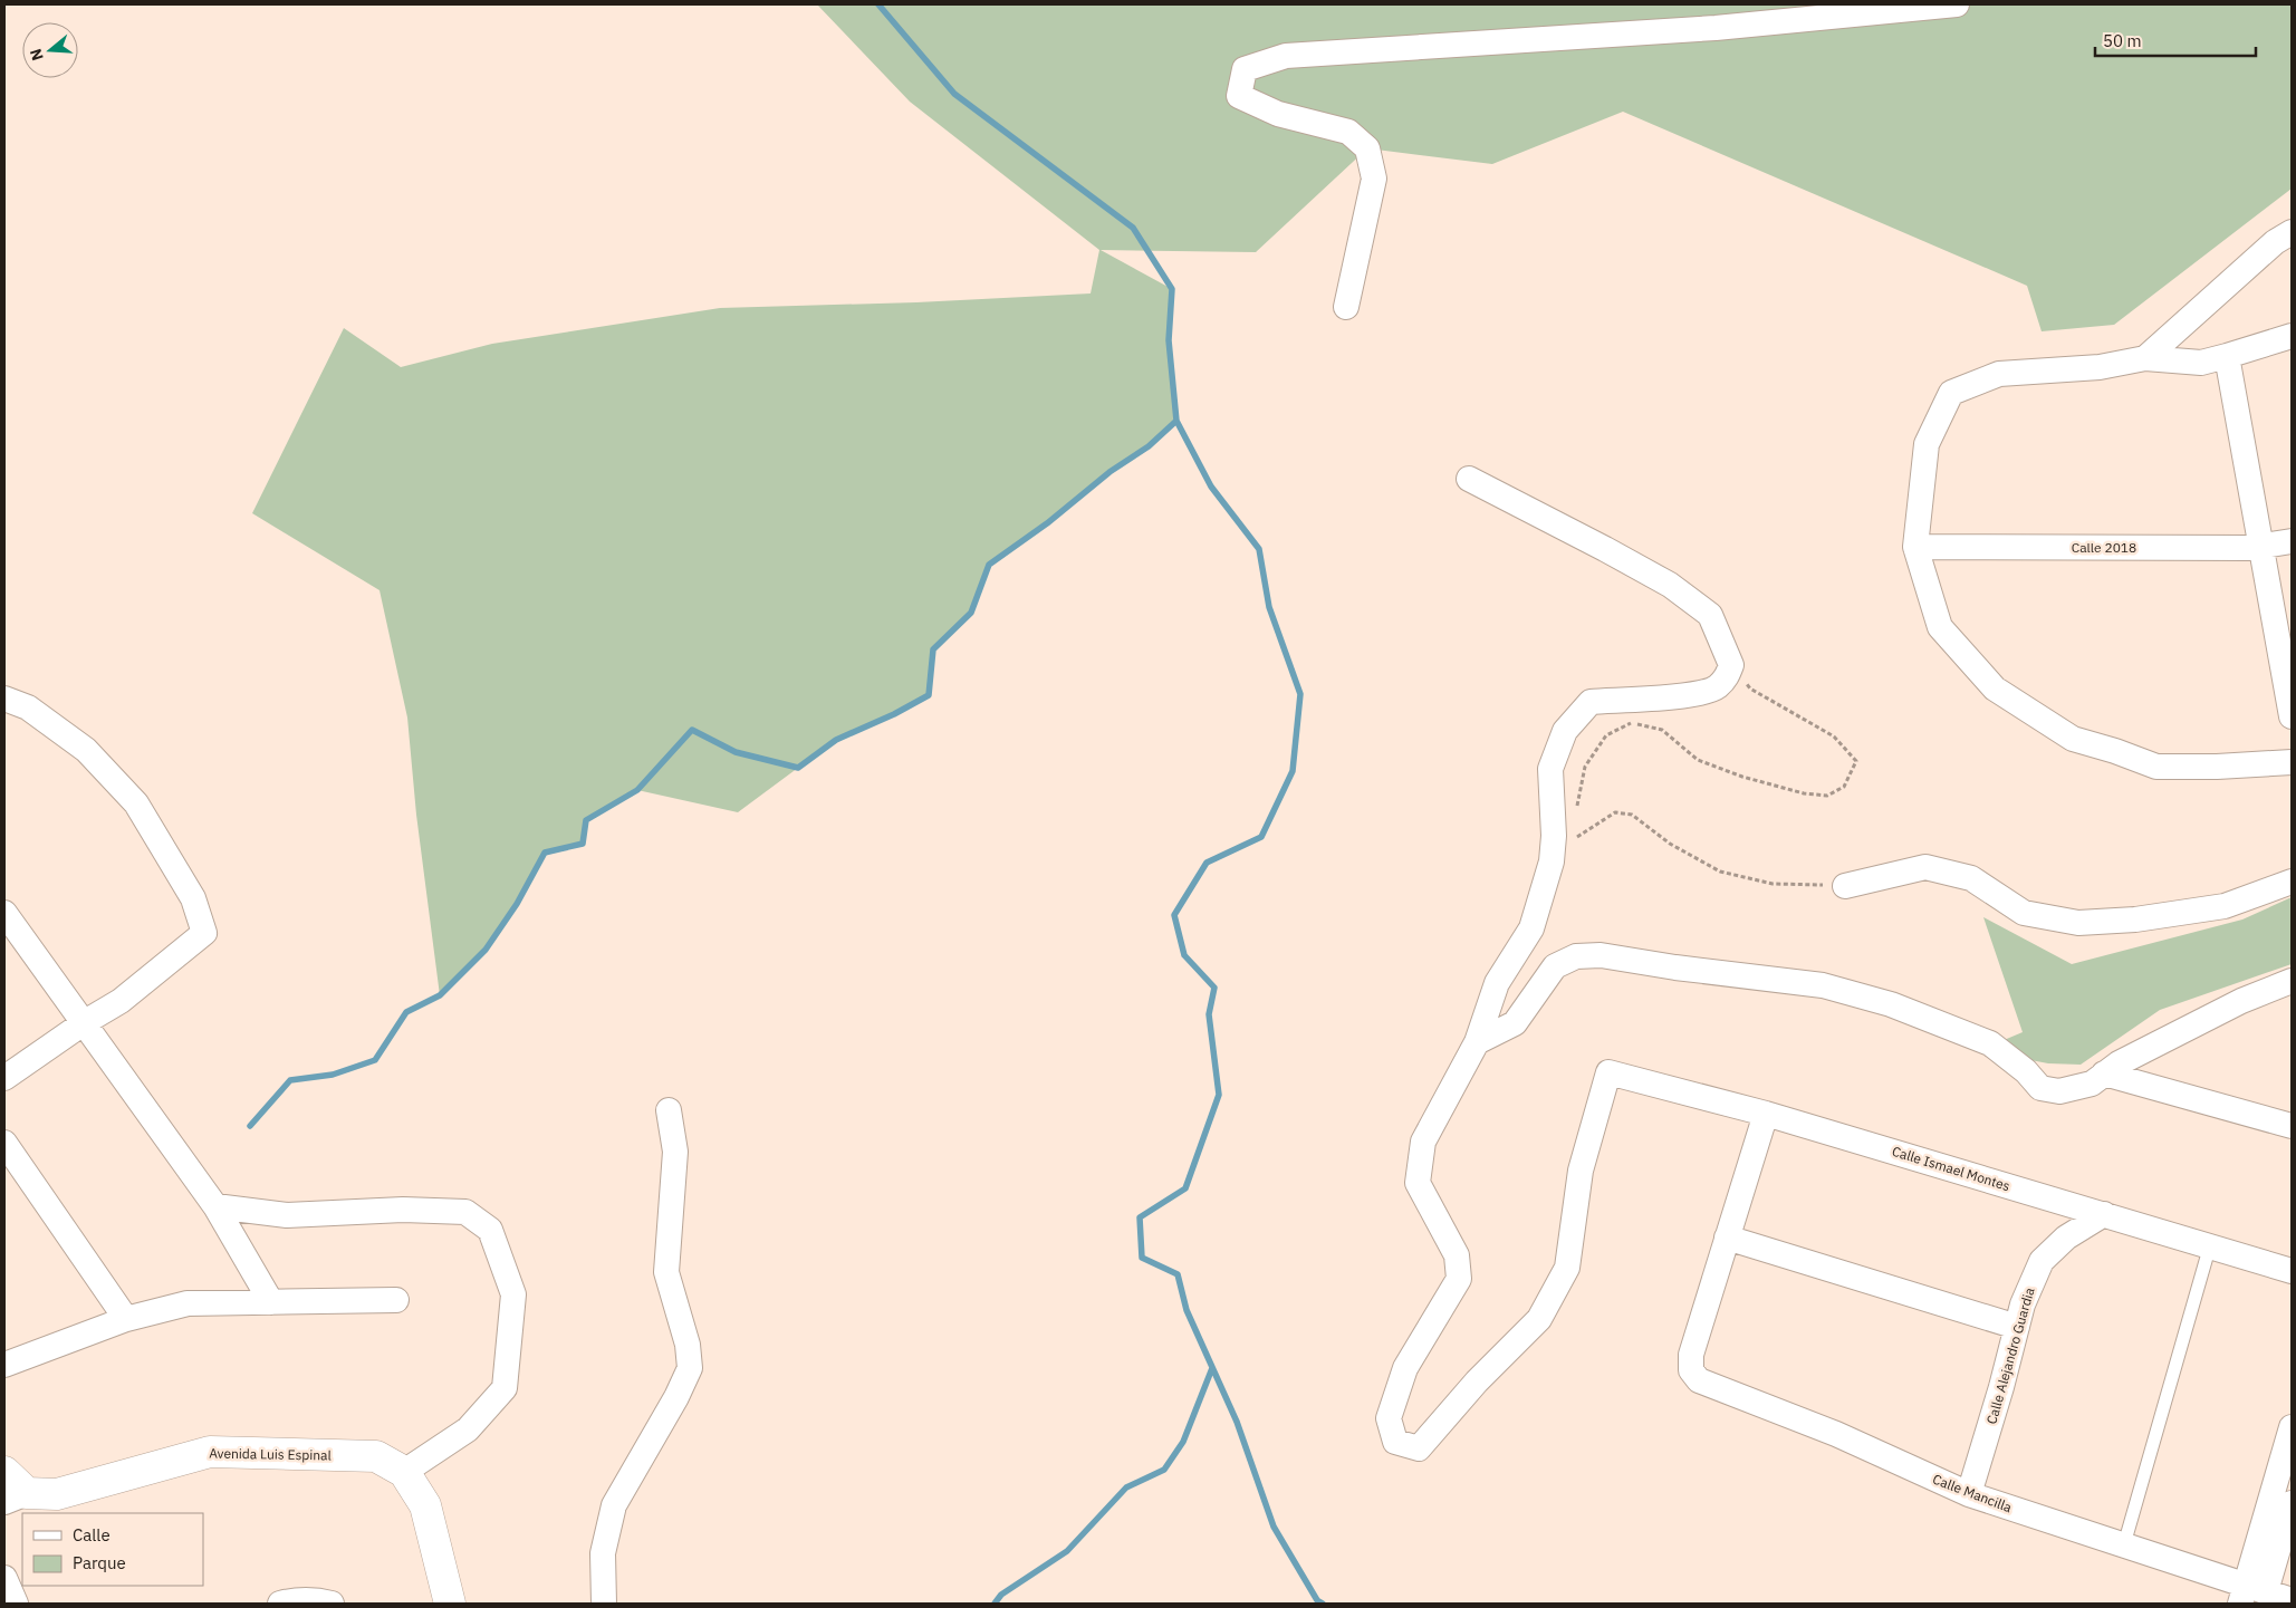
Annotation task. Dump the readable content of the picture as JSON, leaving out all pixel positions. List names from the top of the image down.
{
  "streets": {
    "street": [
      "Calle 2018",
      "Calle Ismael Montes",
      "Calle Alejandro Guardia",
      "Avenida Luis Espinal",
      "Calle Mancilla"
    ]
  },
  "crossings": [
    ["Calle Ismael Montes", "Calle Alejandro Guardia"],
    ["Calle Alejandro Guardia", "Calle Mancilla"]
  ],
  "legend": ["Calle", "Parque"],
  "scale_bar": "50 m",
  "north": "left"
}
